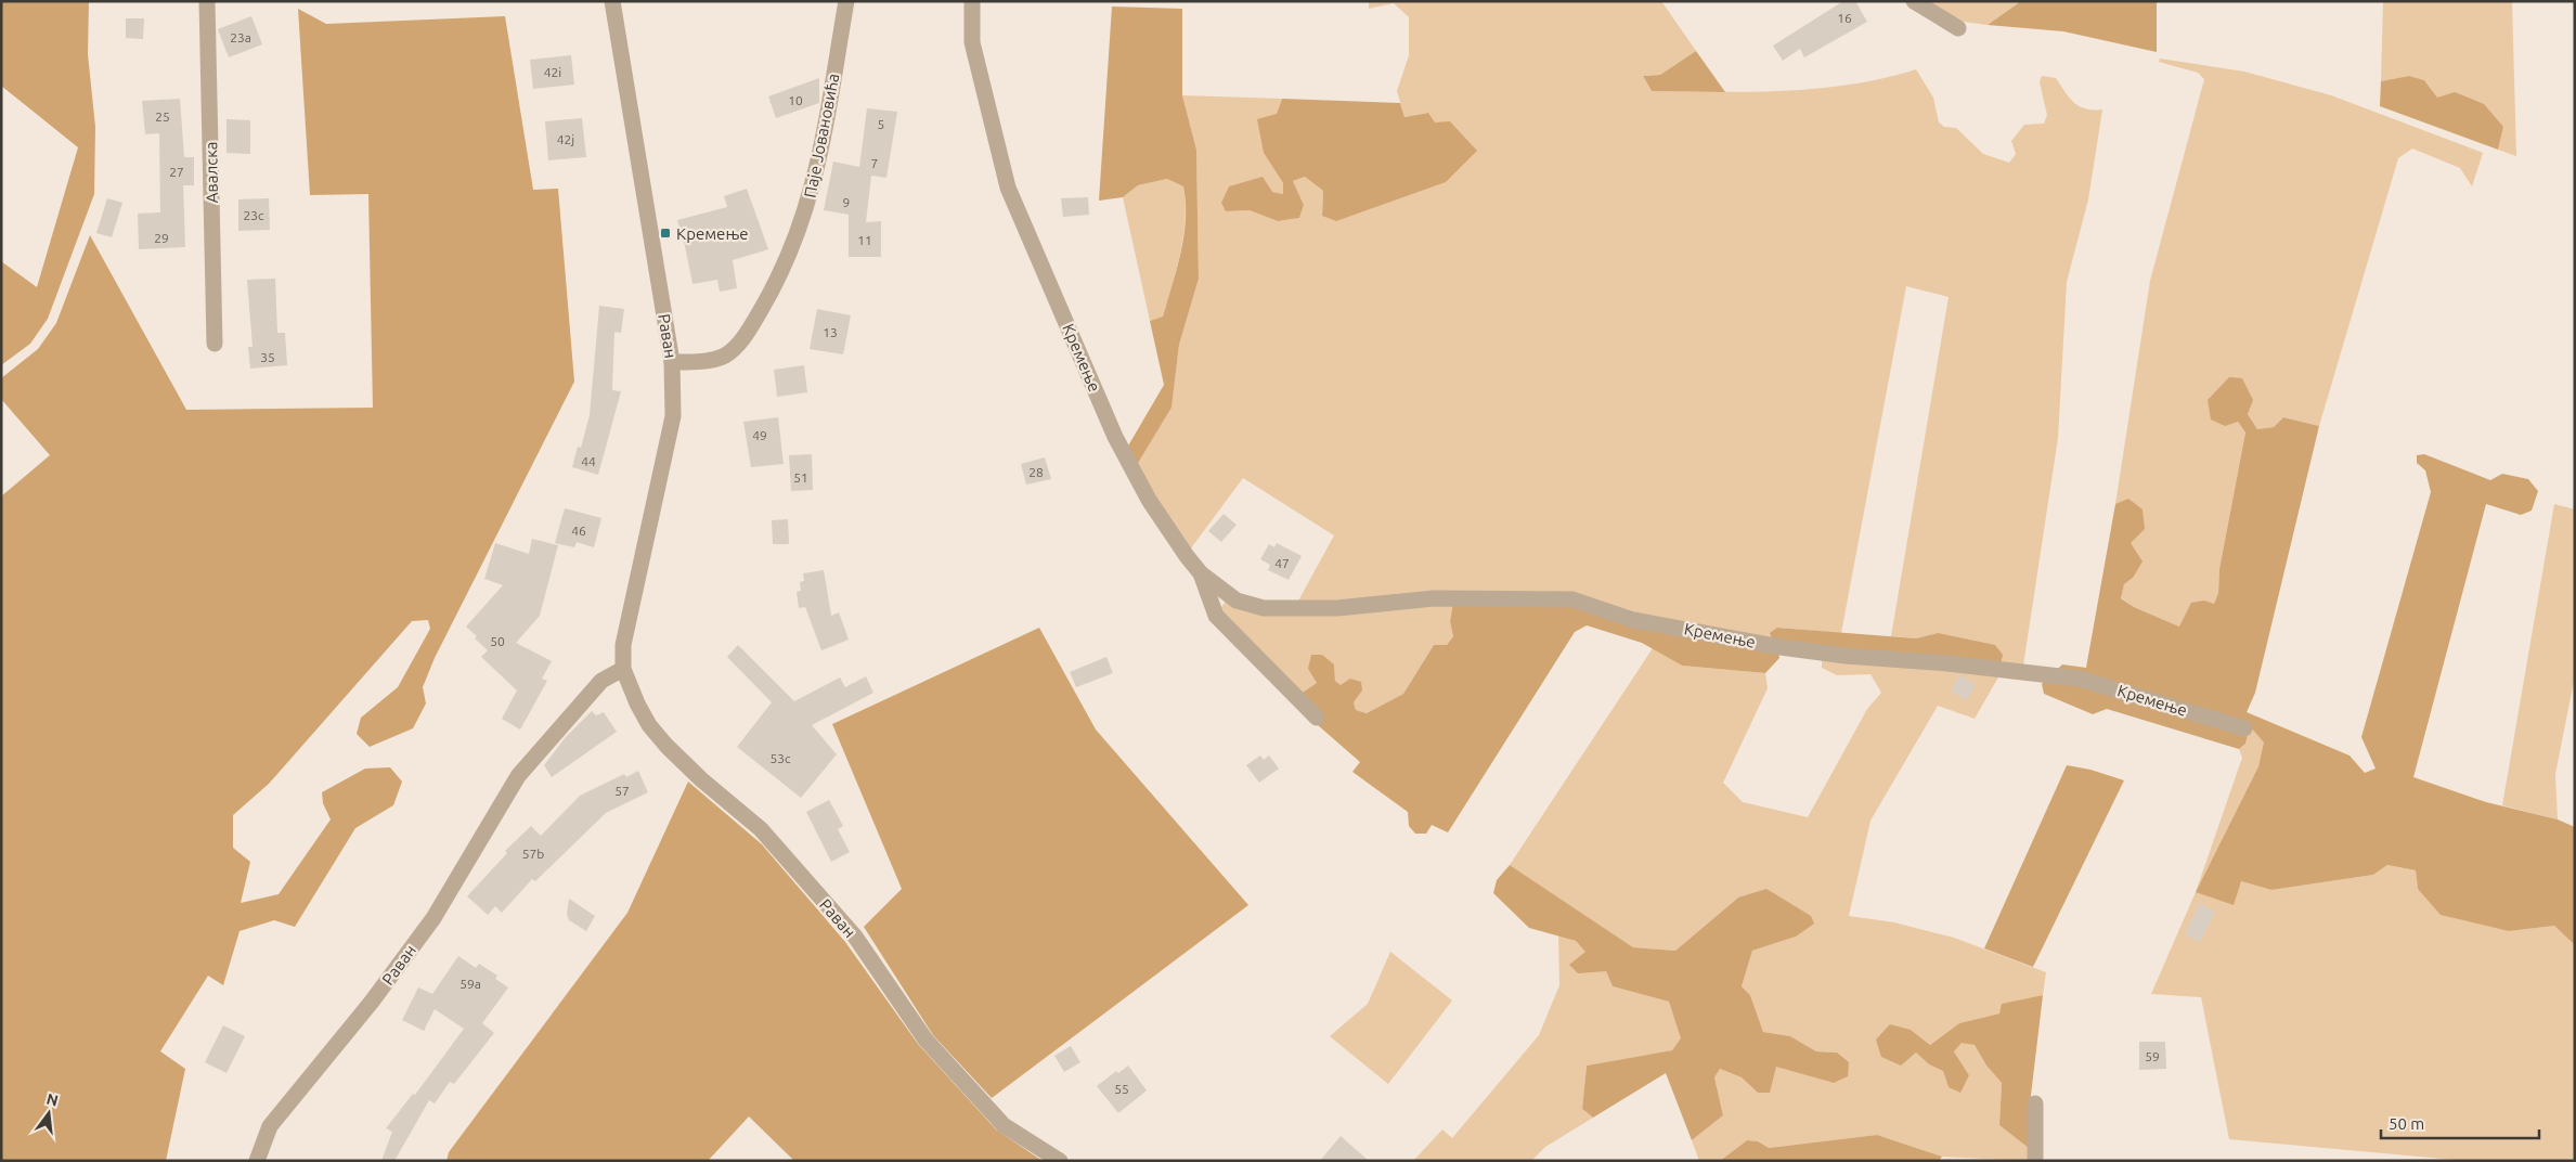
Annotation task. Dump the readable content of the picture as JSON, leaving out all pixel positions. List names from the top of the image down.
{
  "streets": {
    "street": [
      "Паје Јовановића",
      "Авалска",
      "Раван",
      "Кремење"
    ]
  },
  "crossings": [
    ["Паје Јовановића", "Раван"]
  ],
  "places": {
    "transit": ["Кремење"]
  },
  "house_numbers": [
    "16",
    "23a",
    "42i",
    "10",
    "25",
    "5",
    "42j",
    "7",
    "27",
    "9",
    "23c",
    "29",
    "11",
    "13",
    "35",
    "49",
    "44",
    "28",
    "51",
    "46",
    "47",
    "50",
    "53c",
    "57",
    "57b",
    "59a",
    "59",
    "55"
  ],
  "scale_bar": "50 m",
  "north": "top"
}
